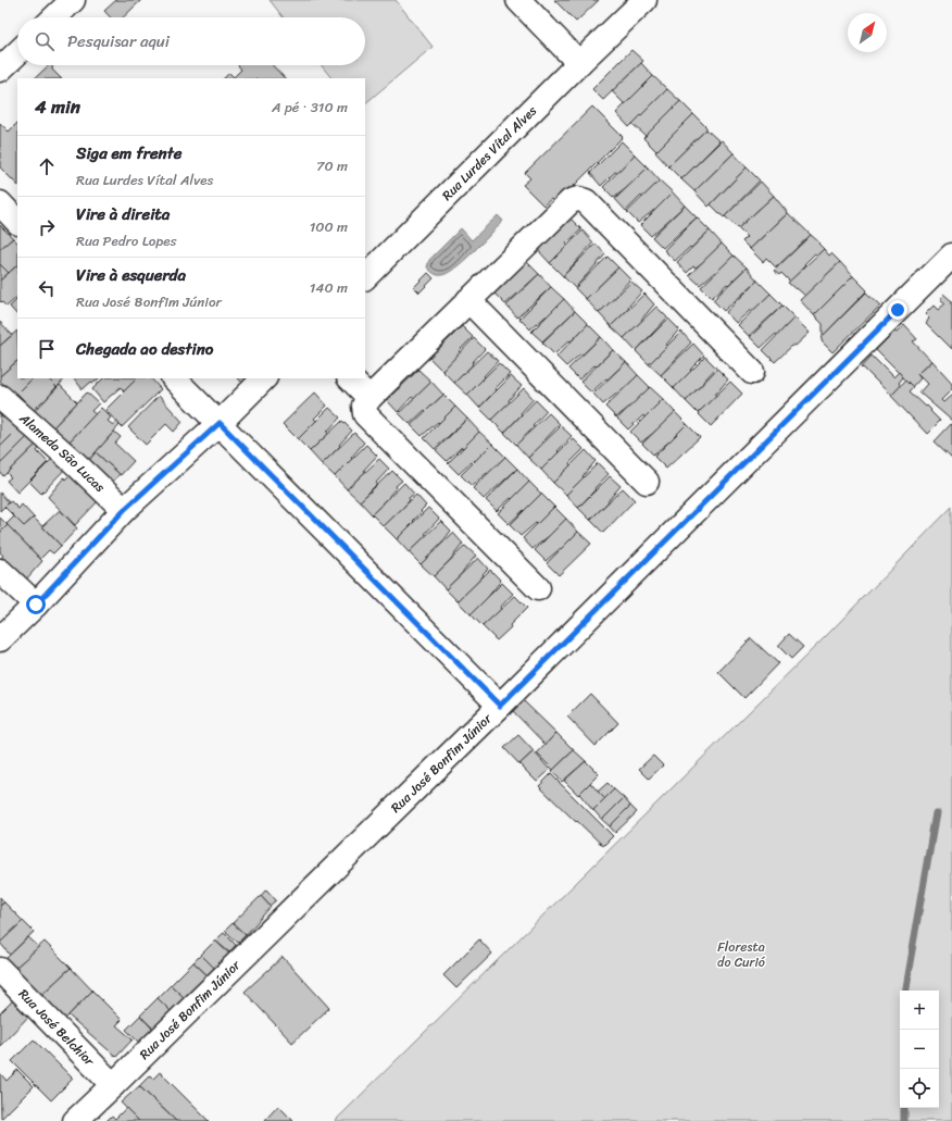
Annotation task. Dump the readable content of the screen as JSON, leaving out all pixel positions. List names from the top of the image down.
{
  "streets": {
    "street": [
      "Rua Lurdes Vítal Alves",
      "Alameda São Lucas",
      "Rua José Bonfim Júnior",
      "Rua José Belchior"
    ]
  },
  "crossings": [
    ["Rua José Bonfim Júnior", "Rua José Belchior"]
  ],
  "parks": ["Floresta do Curió"],
  "north": "top right",
  "page": {
    "search": "Pesquisar aqui",
    "heading": ["4 min", "A pé · 310 m"],
    "list": [
      ["Siga em frente", "Rua Lurdes Vítal Alves", "70 m"],
      ["Vire à direita", "Rua Pedro Lopes", "100 m"],
      ["Vire à esquerda", "Rua José Bonfim Júnior", "140 m"],
      "Chegada ao destino"
    ],
    "map_buttons": ["+", "−"]
  }
}
